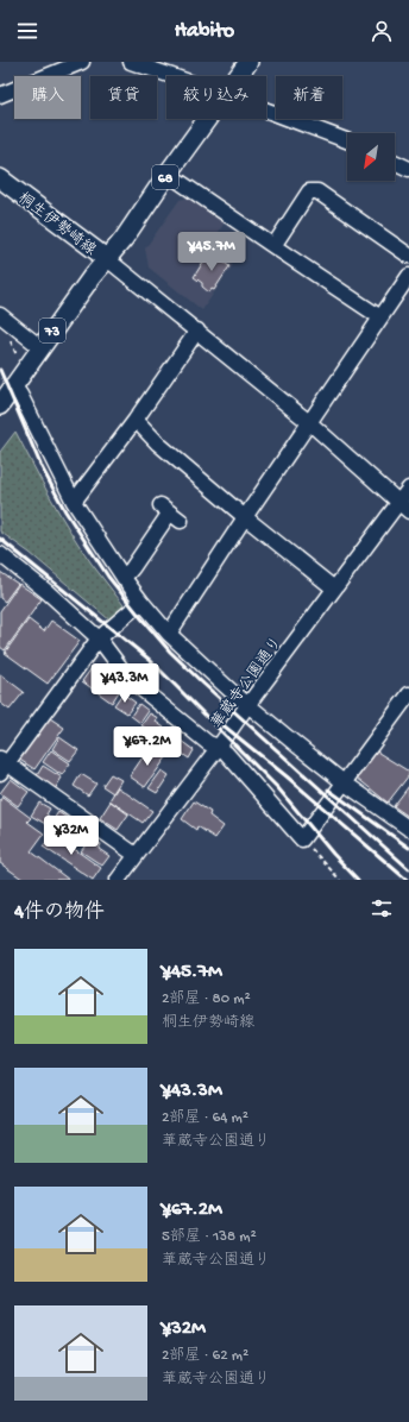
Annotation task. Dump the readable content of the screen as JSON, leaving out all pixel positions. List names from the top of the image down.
{
  "streets": {
    "main road": ["68", "桐生伊勢崎線", "73"],
    "street": ["華蔵寺公園通り"]
  },
  "crossings": [
    ["桐生伊勢崎線", "73"]
  ],
  "north": "bottom left",
  "page": {
    "header": "Habito",
    "chip": [
      "購入",
      "賃貸",
      "絞り込み",
      "新着"
    ],
    "price": [
      "¥45.7M",
      "¥43.3M",
      "¥67.2M",
      "¥32M"
    ],
    "heading": "4件の物件",
    "list": [
      {
        "name": "¥45.7M",
        "note": "2部屋 · 80 m² · 桐生伊勢崎線"
      },
      {
        "name": "¥43.3M",
        "note": "2部屋 · 64 m² · 華蔵寺公園通り"
      },
      {
        "name": "¥67.2M",
        "note": "5部屋 · 138 m² · 華蔵寺公園通り"
      },
      {
        "name": "¥32M",
        "note": "2部屋 · 62 m² · 華蔵寺公園通り"
      }
    ]
  }
}
